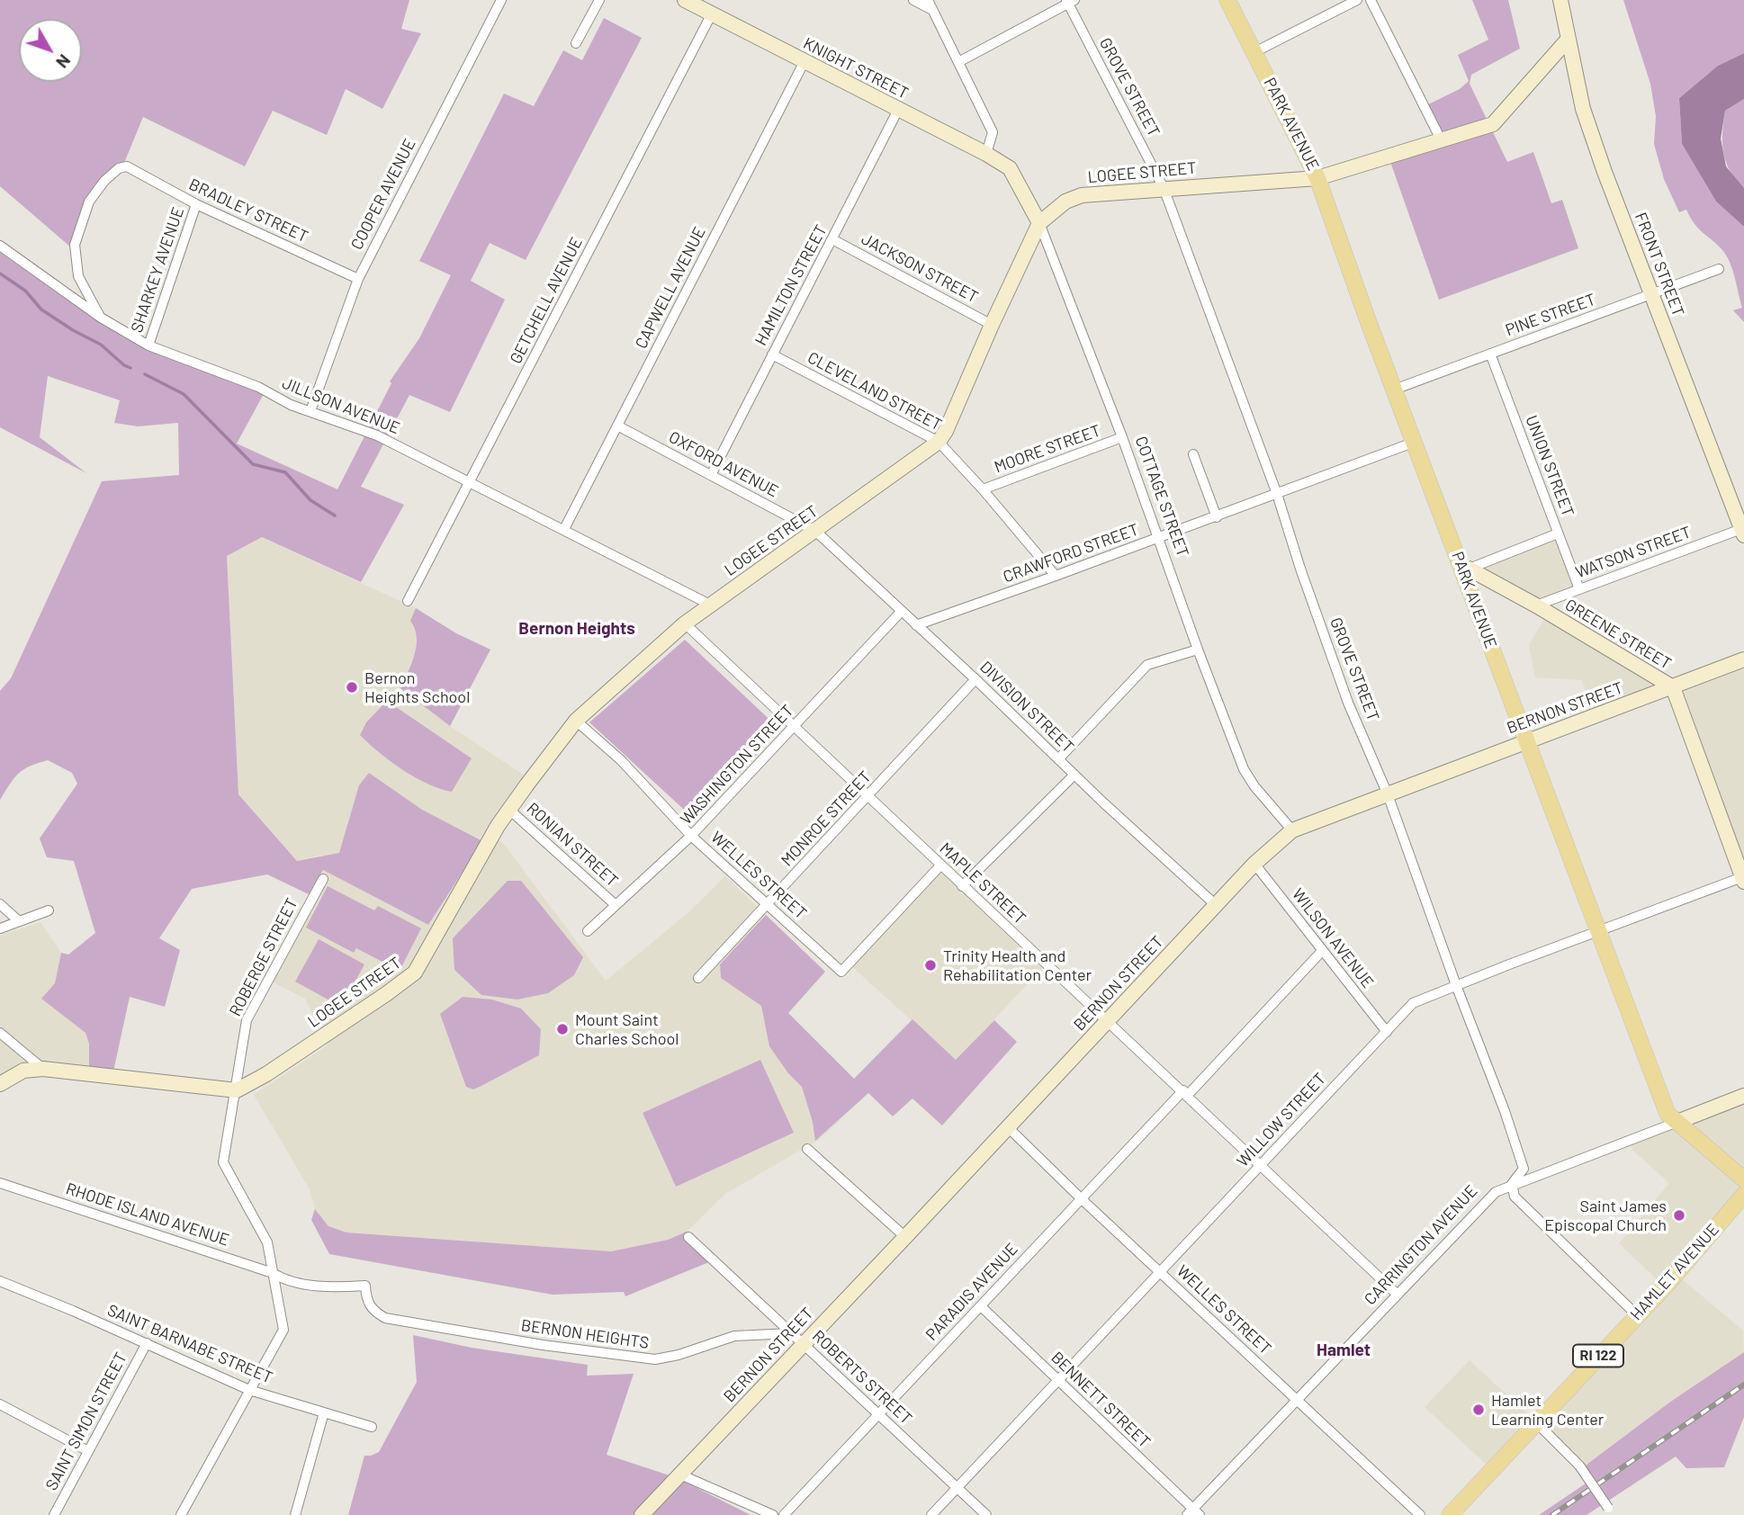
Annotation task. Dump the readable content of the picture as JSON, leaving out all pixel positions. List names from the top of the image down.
{
  "streets": {
    "main road": ["PARK AVENUE", "HAMLET AVENUE", "RI 122"],
    "street": [
      "KNIGHT STREET",
      "GROVE STREET",
      "LOGEE STREET",
      "COOPER AVENUE",
      "BRADLEY STREET",
      "FRONT STREET",
      "JACKSON STREET",
      "SHARKEY AVENUE",
      "HAMILTON STREET",
      "CAPWELL AVENUE",
      "GETCHELL AVENUE",
      "PINE STREET",
      "CLEVELAND STREET",
      "JILLSON AVENUE",
      "MOORE STREET",
      "OXFORD AVENUE",
      "UNION STREET",
      "COTTAGE STREET",
      "WATSON STREET",
      "CRAWFORD STREET",
      "GREENE STREET",
      "DIVISION STREET",
      "BERNON STREET",
      "WASHINGTON STREET",
      "MONROE STREET",
      "RONIAN STREET",
      "WELLES STREET",
      "MAPLE STREET",
      "WILSON AVENUE",
      "ROBERGE STREET",
      "WILLOW STREET",
      "RHODE ISLAND AVENUE",
      "CARRINGTON AVENUE",
      "PARADIS AVENUE",
      "BERNON HEIGHTS",
      "SAINT BARNABE STREET",
      "ROBERTS STREET",
      "BENNETT STREET",
      "SAINT SIMON STREET"
    ]
  },
  "crossings": [
    ["KNIGHT STREET", "HAMILTON STREET"],
    ["KNIGHT STREET", "CAPWELL AVENUE"],
    ["KNIGHT STREET", "GETCHELL AVENUE"],
    ["KNIGHT STREET", "COTTAGE STREET"],
    ["GROVE STREET", "LOGEE STREET"],
    ["GROVE STREET", "CRAWFORD STREET"],
    ["GROVE STREET", "BERNON STREET"],
    ["GROVE STREET", "WILLOW STREET"],
    ["GROVE STREET", "CARRINGTON AVENUE"],
    ["PARK AVENUE", "LOGEE STREET"],
    ["PARK AVENUE", "PINE STREET"],
    ["PARK AVENUE", "CRAWFORD STREET"],
    ["PARK AVENUE", "GREENE STREET"],
    ["PARK AVENUE", "BERNON STREET"],
    ["PARK AVENUE", "WILLOW STREET"],
    ["PARK AVENUE", "CARRINGTON AVENUE"],
    ["LOGEE STREET", "FRONT STREET"],
    ["LOGEE STREET", "JACKSON STREET"],
    ["LOGEE STREET", "CLEVELAND STREET"],
    ["LOGEE STREET", "JILLSON AVENUE"],
    ["LOGEE STREET", "OXFORD AVENUE"],
    ["LOGEE STREET", "COTTAGE STREET"],
    ["LOGEE STREET", "DIVISION STREET"],
    ["LOGEE STREET", "RONIAN STREET"],
    ["LOGEE STREET", "WELLES STREET"],
    ["LOGEE STREET", "MAPLE STREET"],
    ["LOGEE STREET", "ROBERGE STREET"],
    ["COOPER AVENUE", "BRADLEY STREET"],
    ["COOPER AVENUE", "JILLSON AVENUE"],
    ["BRADLEY STREET", "SHARKEY AVENUE"],
    ["BRADLEY STREET", "JILLSON AVENUE"],
    ["FRONT STREET", "PINE STREET"],
    ["FRONT STREET", "WATSON STREET"],
    ["JACKSON STREET", "HAMILTON STREET"],
    ["SHARKEY AVENUE", "JILLSON AVENUE"],
    ["HAMILTON STREET", "CLEVELAND STREET"],
    ["HAMILTON STREET", "OXFORD AVENUE"],
    ["CAPWELL AVENUE", "JILLSON AVENUE"],
    ["CAPWELL AVENUE", "OXFORD AVENUE"],
    ["GETCHELL AVENUE", "JILLSON AVENUE"],
    ["PINE STREET", "UNION STREET"],
    ["CLEVELAND STREET", "MOORE STREET"],
    ["CLEVELAND STREET", "CRAWFORD STREET"],
    ["MOORE STREET", "COTTAGE STREET"],
    ["OXFORD AVENUE", "DIVISION STREET"],
    ["UNION STREET", "WATSON STREET"],
    ["COTTAGE STREET", "CRAWFORD STREET"],
    ["COTTAGE STREET", "BERNON STREET"],
    ["WATSON STREET", "GREENE STREET"],
    ["CRAWFORD STREET", "DIVISION STREET"],
    ["GREENE STREET", "BERNON STREET"],
    ["GREENE STREET", "WILLOW STREET"],
    ["DIVISION STREET", "BERNON STREET"],
    ["DIVISION STREET", "WASHINGTON STREET"],
    ["DIVISION STREET", "MONROE STREET"],
    ["BERNON STREET", "WELLES STREET"],
    ["BERNON STREET", "MAPLE STREET"],
    ["BERNON STREET", "WILSON AVENUE"],
    ["BERNON STREET", "ROBERTS STREET"],
    ["WASHINGTON STREET", "RONIAN STREET"],
    ["WASHINGTON STREET", "WELLES STREET"],
    ["WASHINGTON STREET", "MAPLE STREET"],
    ["MONROE STREET", "WELLES STREET"],
    ["MONROE STREET", "MAPLE STREET"],
    ["WELLES STREET", "MAPLE STREET"],
    ["WELLES STREET", "WILLOW STREET"],
    ["WELLES STREET", "CARRINGTON AVENUE"],
    ["WELLES STREET", "PARADIS AVENUE"],
    ["MAPLE STREET", "WILLOW STREET"],
    ["MAPLE STREET", "CARRINGTON AVENUE"],
    ["MAPLE STREET", "PARADIS AVENUE"],
    ["WILSON AVENUE", "WILLOW STREET"],
    ["WILSON AVENUE", "PARADIS AVENUE"],
    ["ROBERGE STREET", "RHODE ISLAND AVENUE"],
    ["ROBERGE STREET", "SAINT BARNABE STREET"],
    ["WILLOW STREET", "ROBERTS STREET"],
    ["WILLOW STREET", "BENNETT STREET"],
    ["RHODE ISLAND AVENUE", "BERNON HEIGHTS"],
    ["CARRINGTON AVENUE", "BENNETT STREET"],
    ["PARADIS AVENUE", "ROBERTS STREET"],
    ["PARADIS AVENUE", "BENNETT STREET"],
    ["BERNON HEIGHTS", "ROBERTS STREET"],
    ["SAINT BARNABE STREET", "SAINT SIMON STREET"]
  ],
  "districts": ["Bernon Heights", "Hamlet"],
  "places": [
    "Bernon Heights School",
    "Trinity Health and Rehabilitation Center",
    "Mount Saint Charles School",
    "Saint James Episcopal Church",
    "Hamlet Learning Center"
  ],
  "north": "bottom right"
}
